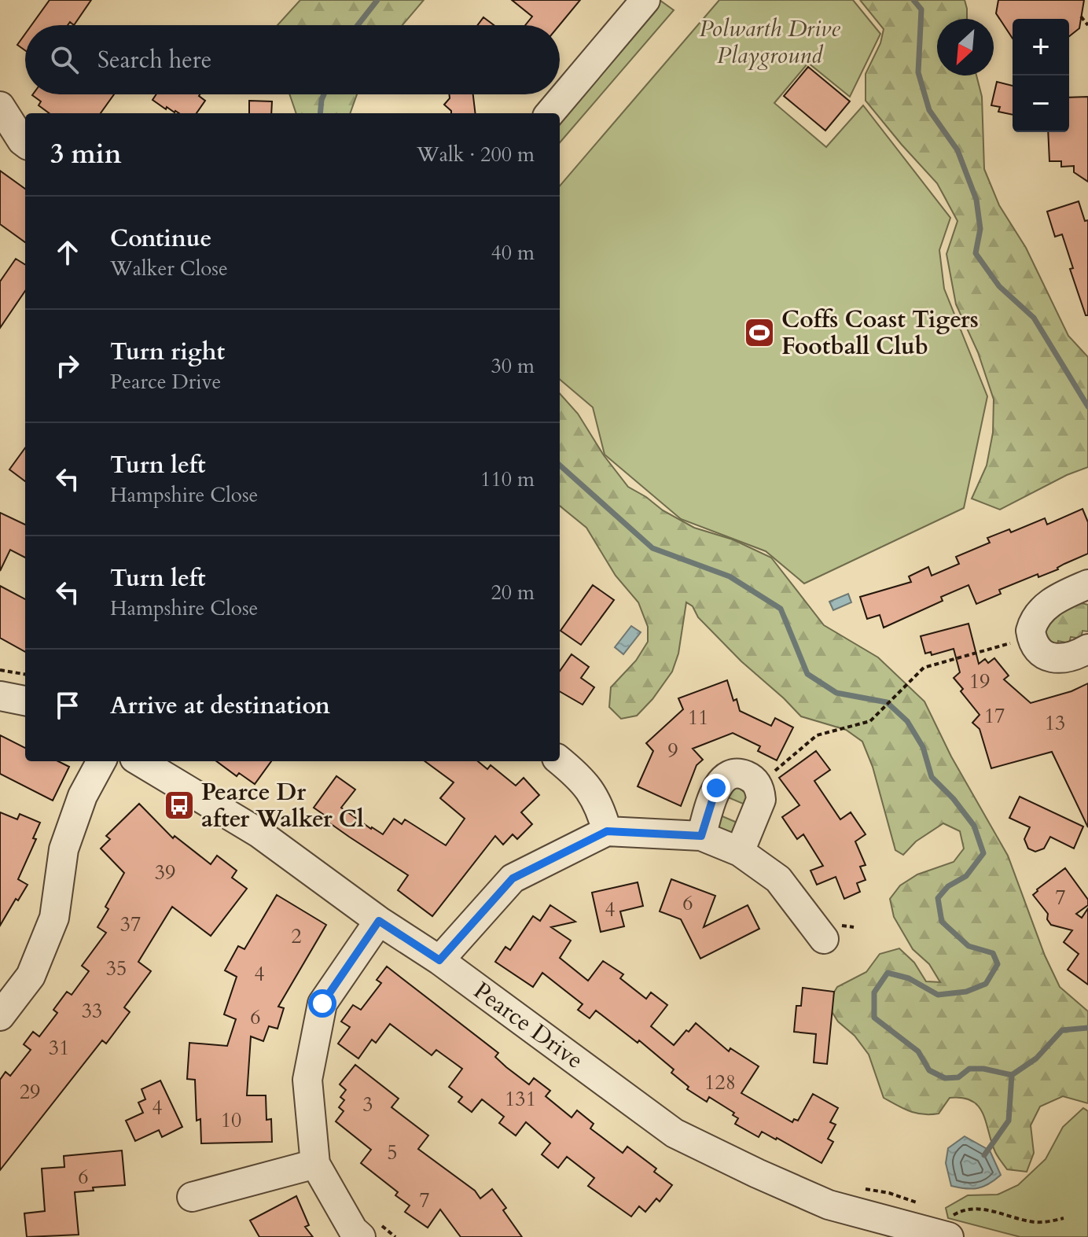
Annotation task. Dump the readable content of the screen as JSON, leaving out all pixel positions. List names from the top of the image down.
{
  "streets": {
    "street": ["Pearce Drive"]
  },
  "parks": ["Polwarth Drive Playground"],
  "places": {
    "sports": ["Coffs Coast Tigers Football Club"],
    "bus stop": ["Pearce Dr after Walker Cl"]
  },
  "house_numbers": [
    "19",
    "17",
    "11",
    "13",
    "9",
    "39",
    "7",
    "6",
    "4",
    "37",
    "2",
    "35",
    "4",
    "33",
    "6",
    "31",
    "128",
    "29",
    "131",
    "3",
    "4",
    "10",
    "5",
    "6",
    "7"
  ],
  "north": "bottom left",
  "page": {
    "map_buttons": ["+", "−"],
    "search": "Search here",
    "heading": ["3 min", "Walk · 200 m"],
    "list": [
      ["Continue", "Walker Close", "40 m"],
      ["Turn right", "Pearce Drive", "30 m"],
      ["Turn left", "Hampshire Close", "110 m"],
      ["Turn left", "Hampshire Close", "20 m"],
      "Arrive at destination"
    ]
  }
}
